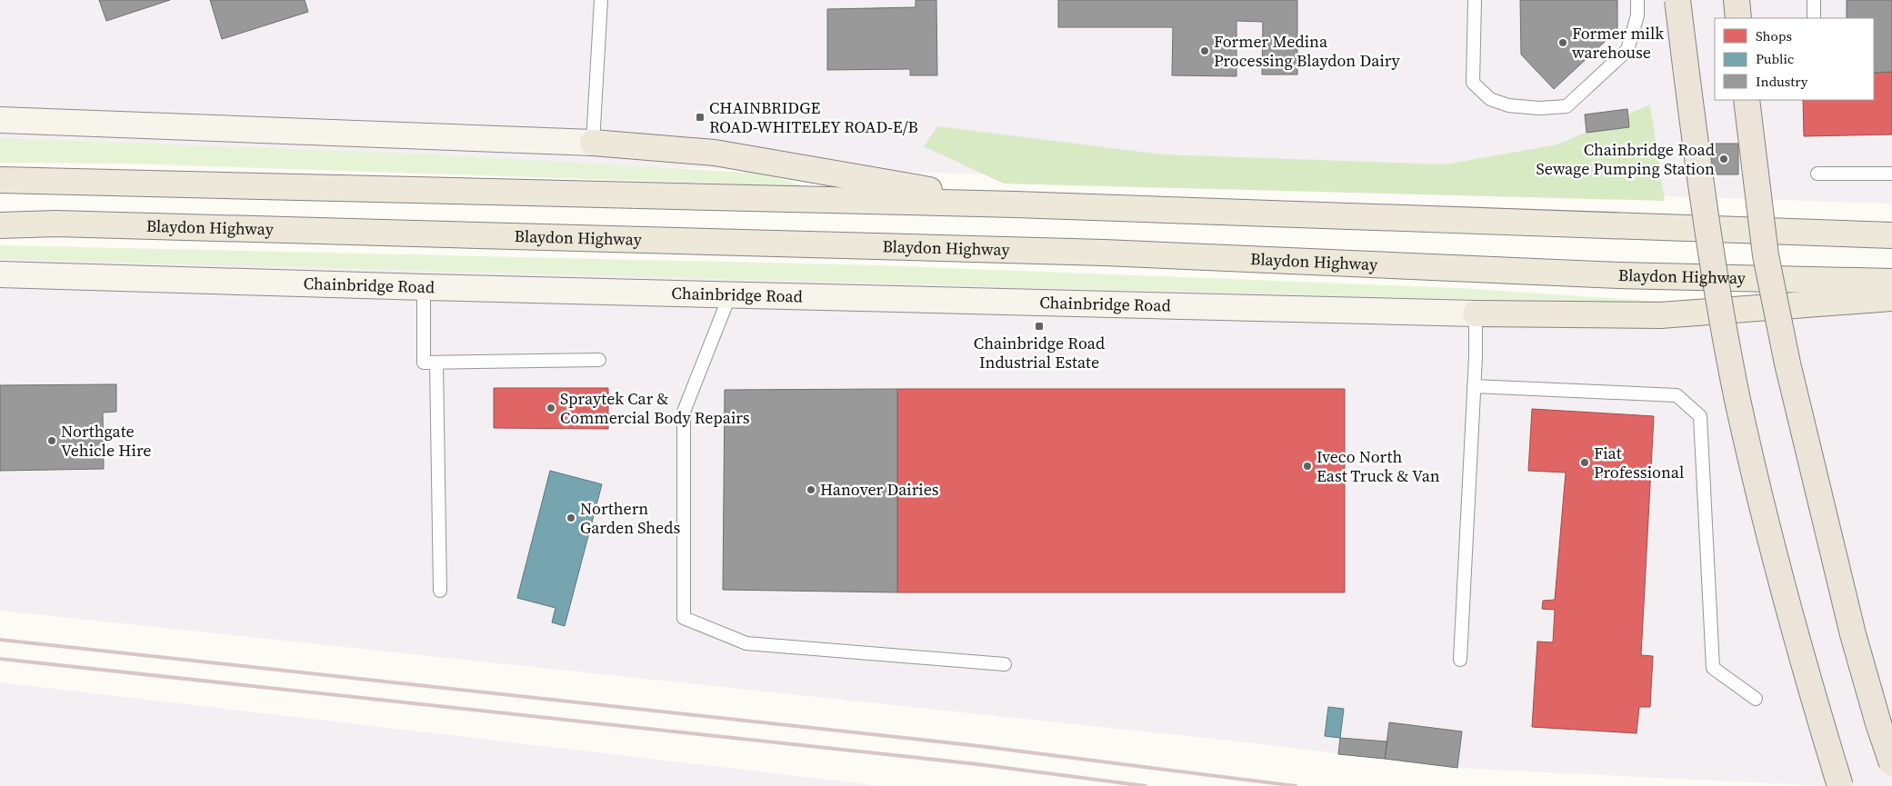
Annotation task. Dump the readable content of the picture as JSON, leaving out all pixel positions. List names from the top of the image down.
{
  "streets": {
    "main road": ["Blaydon Highway", "Chainbridge Road"]
  },
  "places": {
    "other": [
      "Former milk warehouse",
      "Former Medina Processing Blaydon Dairy",
      "Chainbridge Road Sewage Pumping Station",
      "Spraytek Car & Commercial Body Repairs",
      "Northgate Vehicle Hire",
      "Fiat Professional",
      "Iveco North East Truck & Van",
      "Hanover Dairies",
      "Northern Garden Sheds"
    ],
    "transit": ["CHAINBRIDGE ROAD-WHITELEY ROAD-E/B", "Chainbridge Road Industrial Estate"]
  },
  "legend": ["Shops", "Public", "Industry"]
}
